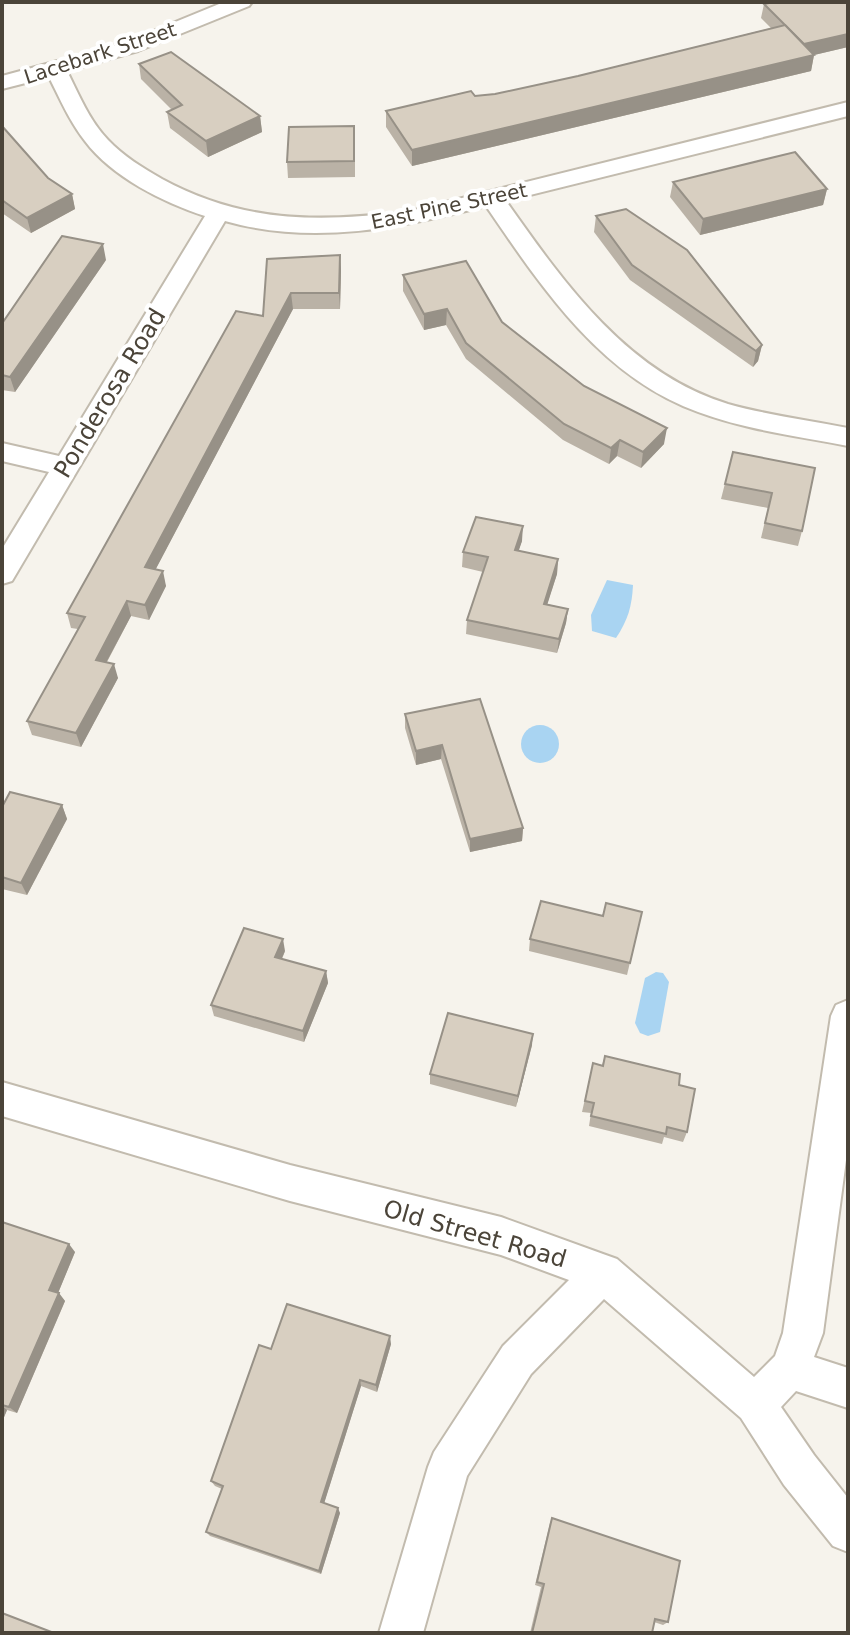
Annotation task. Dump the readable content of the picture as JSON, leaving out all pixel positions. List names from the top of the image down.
{
  "streets": {
    "street": [
      "Lacebark Street",
      "East Pine Street",
      "Ponderosa Road",
      "Old Street Road"
    ]
  },
  "crossings": [
    ["Lacebark Street", "East Pine Street"],
    ["East Pine Street", "Ponderosa Road"]
  ]
}
